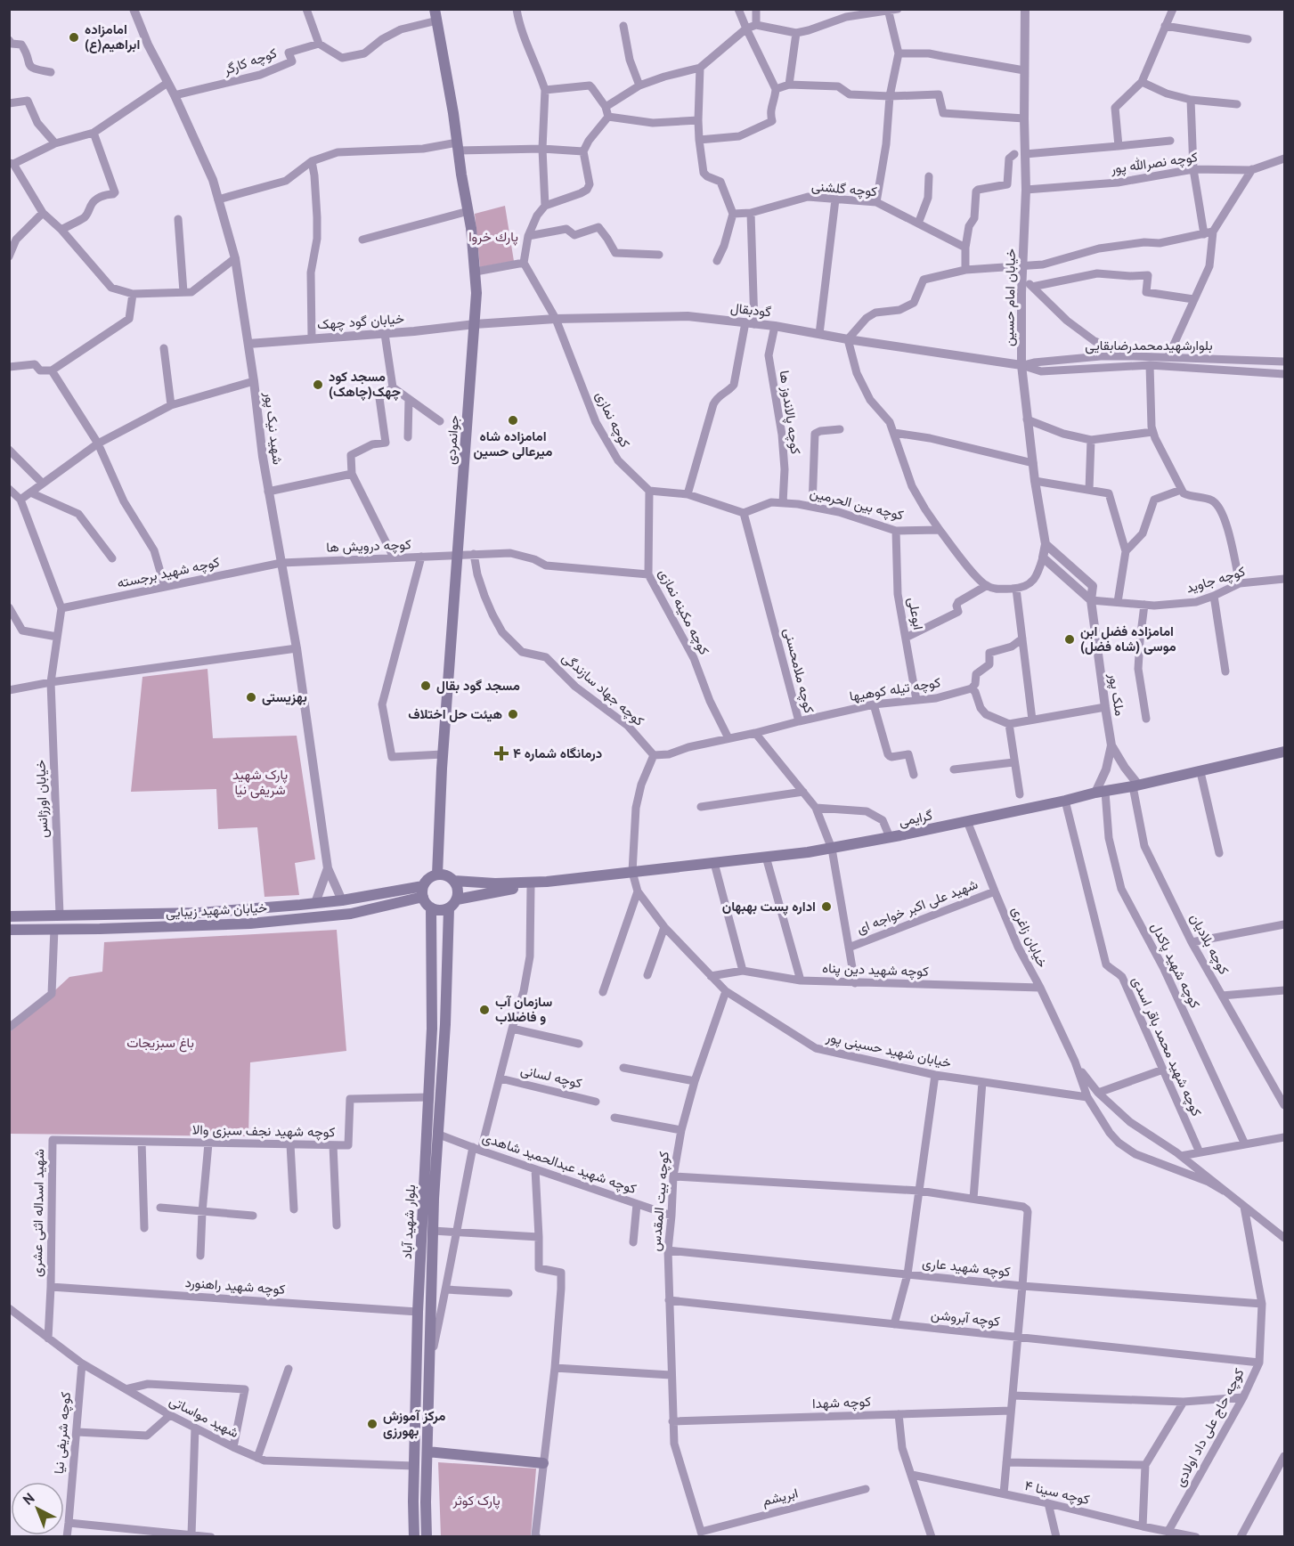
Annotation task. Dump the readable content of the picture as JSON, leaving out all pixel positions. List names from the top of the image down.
{
  "streets": {
    "main road": [
      "جوانمردی",
      "گرایمی",
      "خیابان شهید زیبایی",
      "بلوار شهید آباد"
    ],
    "street": [
      "کوچه کارگر",
      "کوچه نصرالله پور",
      "کوچه گلشنی",
      "خیابان امام حسین",
      "گودبقال",
      "خیابان گود چهک",
      "بلوارشهیدمحمدرضابقایی",
      "کوچه پالاندوز ها",
      "کوچه نمازی",
      "شهید نیک پور",
      "کوچه بین الحرمین",
      "کوچه درویش ها",
      "کوچه شهید برجسته",
      "کوچه جاوید",
      "کوچه مکینه نمازی",
      "ابوعلی",
      "کوچه ملامحسنی",
      "کوچه جهاد سازندگی",
      "کوچه تیله کوهیها",
      "ملک پور",
      "خیابان اورژانس",
      "شهید علی اکبر خواجه ای",
      "خیابان زاغری",
      "کوچه بلادیان",
      "کوچه شهید پاکدل",
      "کوچه شهید دین پناه",
      "کوچه شهید محمد باقر اسدی",
      "خیابان شهید حسینی پور",
      "کوچه لسانی",
      "کوچه شهید نجف سبزی والا",
      "کوچه شهید عبدالحمید شاهدی",
      "کوچه بیت المقدس",
      "شهید اسداله اثنی عشری",
      "کوچه شهید عاری",
      "کوچه شهید راهنورد",
      "کوچه آبروشن",
      "کوچه شهدا",
      "شهید مواساتی",
      "کوچه حاج علی داد اولادی",
      "کوچه شریفی نیا",
      "کوچه سینا ۴",
      "ابریشم"
    ]
  },
  "crossings": [
    ["کوچه کارگر", "شهید نیک پور"],
    ["کوچه نصرالله پور", "خیابان امام حسین"],
    ["خیابان امام حسین", "گودبقال"],
    ["خیابان امام حسین", "بلوارشهیدمحمدرضابقایی"],
    ["خیابان امام حسین", "ملک پور"],
    ["گودبقال", "خیابان گود چهک"],
    ["گودبقال", "بلوارشهیدمحمدرضابقایی"],
    ["گودبقال", "کوچه پالاندوز ها"],
    ["گودبقال", "کوچه نمازی"],
    ["گودبقال", "جوانمردی"],
    ["خیابان گود چهک", "شهید نیک پور"],
    ["خیابان گود چهک", "جوانمردی"],
    ["کوچه پالاندوز ها", "کوچه بین الحرمین"],
    ["کوچه نمازی", "کوچه مکینه نمازی"],
    ["شهید نیک پور", "کوچه درویش ها"],
    ["شهید نیک پور", "کوچه شهید برجسته"],
    ["شهید نیک پور", "خیابان شهید زیبایی"],
    ["جوانمردی", "کوچه درویش ها"],
    ["جوانمردی", "خیابان شهید زیبایی"],
    ["جوانمردی", "بلوار شهید آباد"],
    ["کوچه بین الحرمین", "ابوعلی"],
    ["کوچه بین الحرمین", "کوچه ملامحسنی"],
    ["کوچه درویش ها", "کوچه شهید برجسته"],
    ["کوچه درویش ها", "کوچه مکینه نمازی"],
    ["کوچه درویش ها", "کوچه جهاد سازندگی"],
    ["کوچه شهید برجسته", "خیابان اورژانس"],
    ["کوچه جاوید", "ملک پور"],
    ["کوچه مکینه نمازی", "کوچه ملامحسنی"],
    ["ابوعلی", "کوچه تیله کوهیها"],
    ["کوچه ملامحسنی", "کوچه جهاد سازندگی"],
    ["کوچه ملامحسنی", "کوچه تیله کوهیها"],
    ["ملک پور", "گرایمی"],
    ["ملک پور", "کوچه بلادیان"],
    ["خیابان اورژانس", "خیابان شهید زیبایی"],
    ["گرایمی", "خیابان زاغری"],
    ["گرایمی", "کوچه بلادیان"],
    ["گرایمی", "کوچه شهید پاکدل"],
    ["گرایمی", "کوچه شهید محمد باقر اسدی"],
    ["گرایمی", "خیابان شهید حسینی پور"],
    ["شهید علی اکبر خواجه ای", "خیابان زاغری"],
    ["خیابان شهید زیبایی", "بلوار شهید آباد"],
    ["خیابان زاغری", "کوچه شهید دین پناه"],
    ["کوچه شهید دین پناه", "خیابان شهید حسینی پور"],
    ["خیابان شهید حسینی پور", "کوچه بیت المقدس"],
    ["کوچه شهید نجف سبزی والا", "شهید اسداله اثنی عشری"],
    ["کوچه شهید نجف سبزی والا", "بلوار شهید آباد"],
    ["کوچه شهید عبدالحمید شاهدی", "کوچه بیت المقدس"],
    ["کوچه شهید عبدالحمید شاهدی", "بلوار شهید آباد"],
    ["کوچه بیت المقدس", "کوچه شهید عاری"],
    ["کوچه بیت المقدس", "کوچه آبروشن"],
    ["کوچه بیت المقدس", "کوچه شهدا"],
    ["کوچه بیت المقدس", "ابریشم"],
    ["شهید اسداله اثنی عشری", "کوچه شهید راهنورد"],
    ["شهید اسداله اثنی عشری", "شهید مواساتی"],
    ["بلوار شهید آباد", "کوچه شهید راهنورد"],
    ["بلوار شهید آباد", "شهید مواساتی"],
    ["کوچه شهید عاری", "کوچه حاج علی داد اولادی"],
    ["کوچه آبروشن", "کوچه حاج علی داد اولادی"],
    ["شهید مواساتی", "کوچه شریفی نیا"],
    ["کوچه حاج علی داد اولادی", "کوچه سینا ۴"]
  ],
  "parks": [
    "پارك خروا",
    "پارک شهید شریفی نیا",
    "باغ سبزیجات",
    "پارک کوثر"
  ],
  "places": {
    "other": [
      "امامزاده ابراهیم(ع)",
      "مسجد کود چهک(چاهک)",
      "امامزاده شاه میرعالی حسین",
      "امامزاده فضل ابن موسی (شاه فضل)",
      "مسجد گود بقال",
      "بهزیستی",
      "هیئت حل اختلاف",
      "اداره پست بهبهان",
      "سازمان آب و فاضلاب",
      "مرکز آموزش بهورزی"
    ],
    "health": ["درمانگاه شماره ۴"]
  },
  "north": "top left"
}
